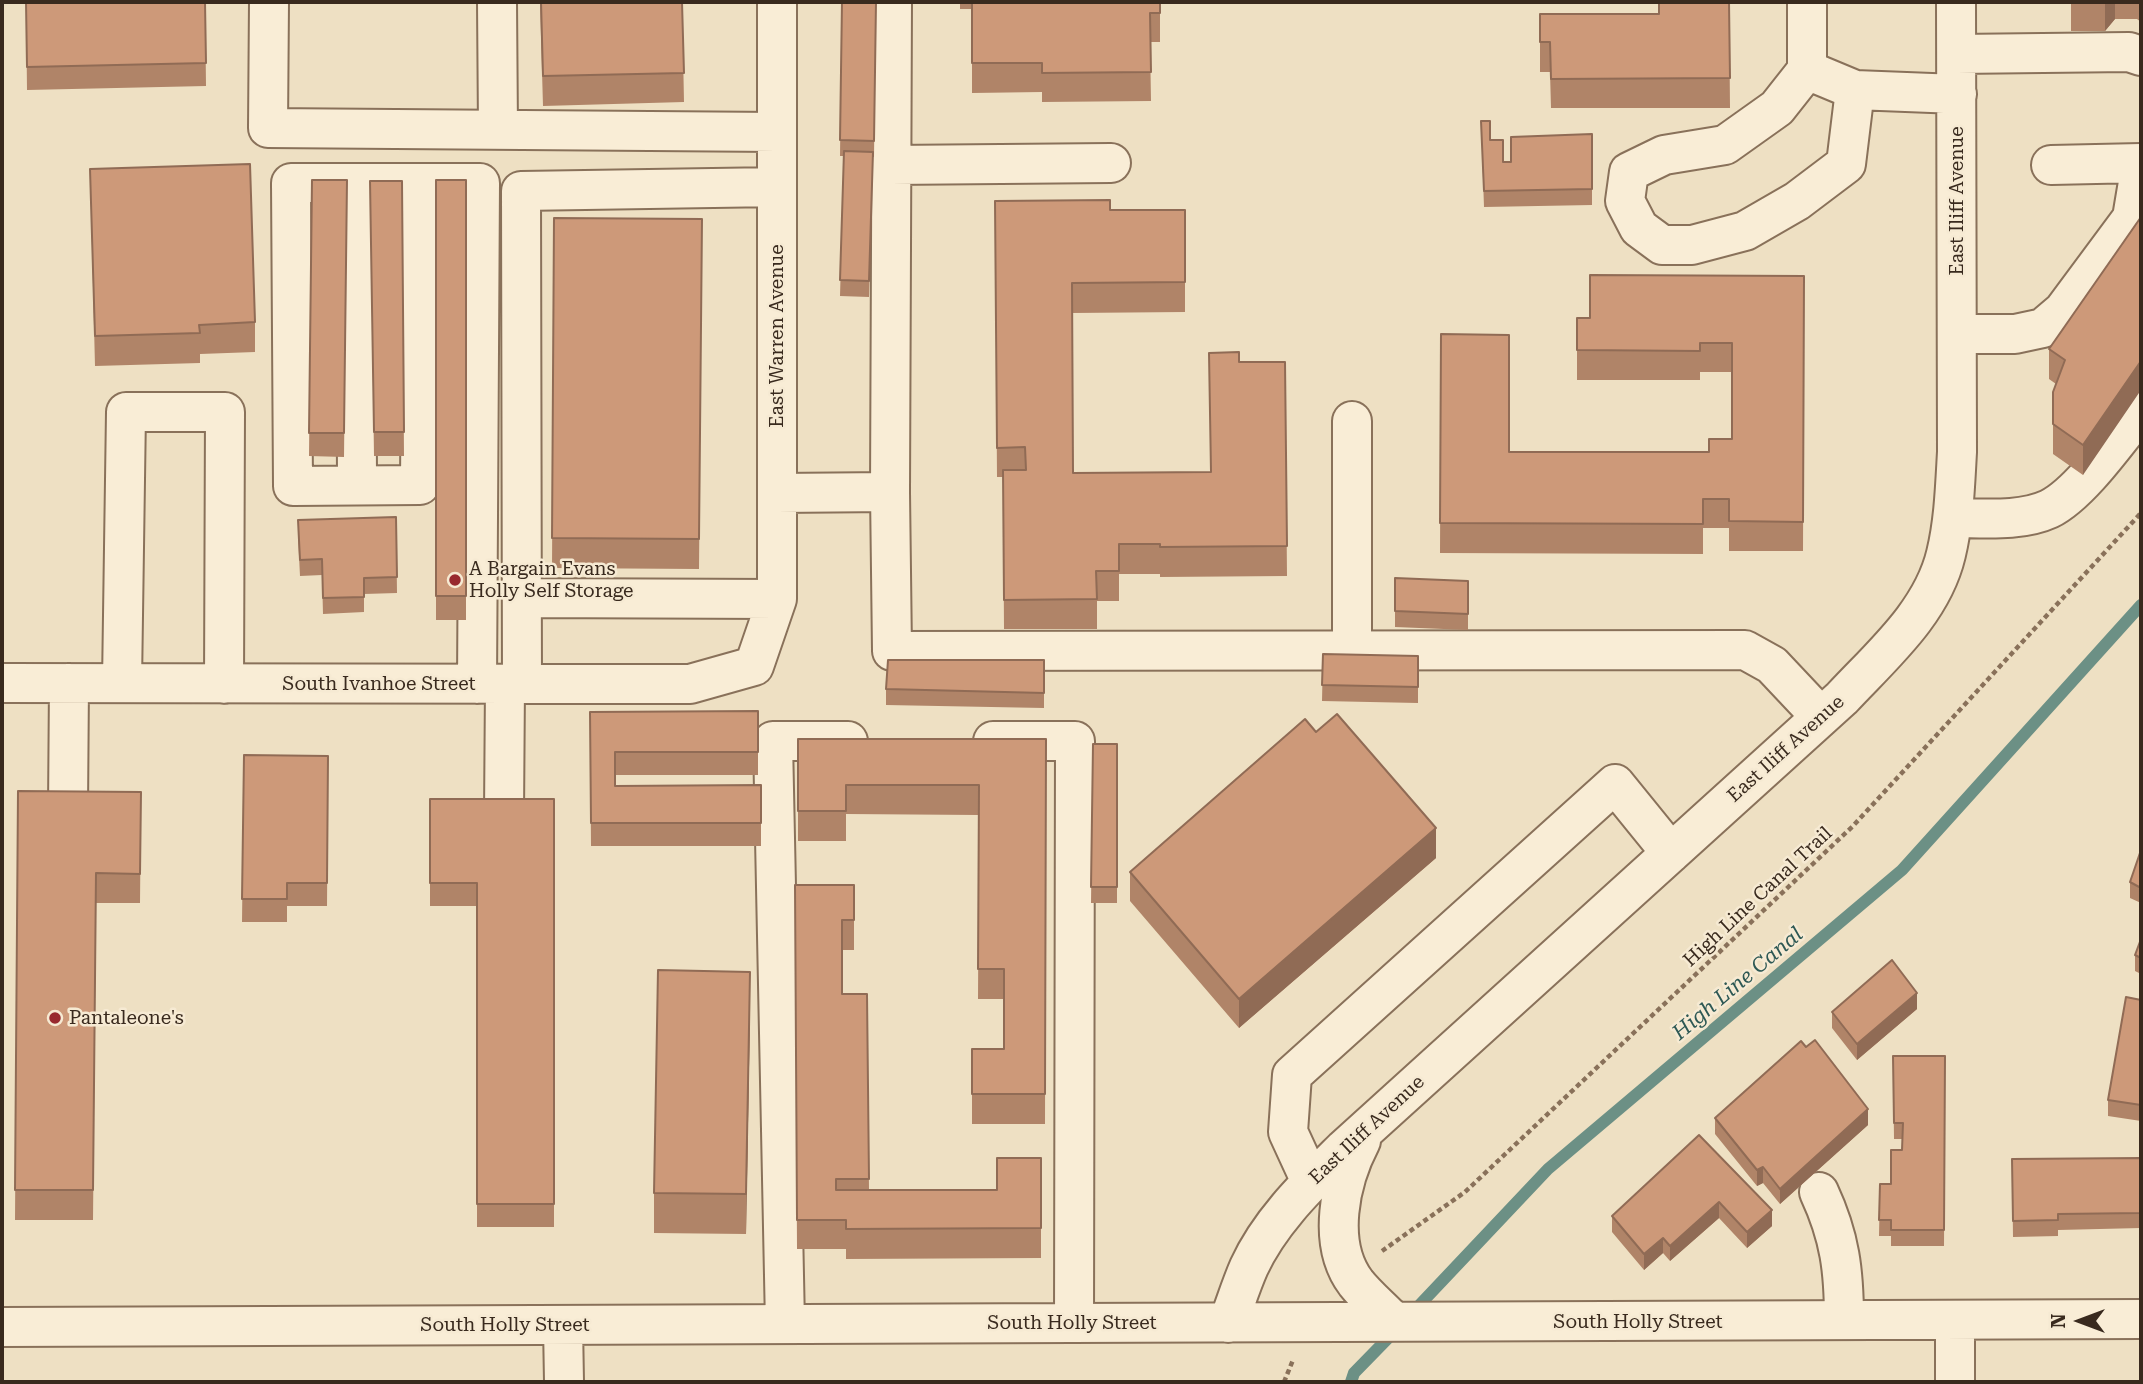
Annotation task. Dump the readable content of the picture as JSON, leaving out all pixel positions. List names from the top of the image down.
{
  "streets": {
    "street": [
      "East Iliff Avenue",
      "East Warren Avenue",
      "South Ivanhoe Street",
      "South Holly Street"
    ],
    "path": ["High Line Canal Trail"]
  },
  "crossings": [
    ["East Iliff Avenue", "South Holly Street"],
    ["East Warren Avenue", "South Ivanhoe Street"]
  ],
  "water": ["High Line Canal"],
  "places": ["A Bargain Evans Holly Self Storage", "Pantaleone's"],
  "north": "left"
}
